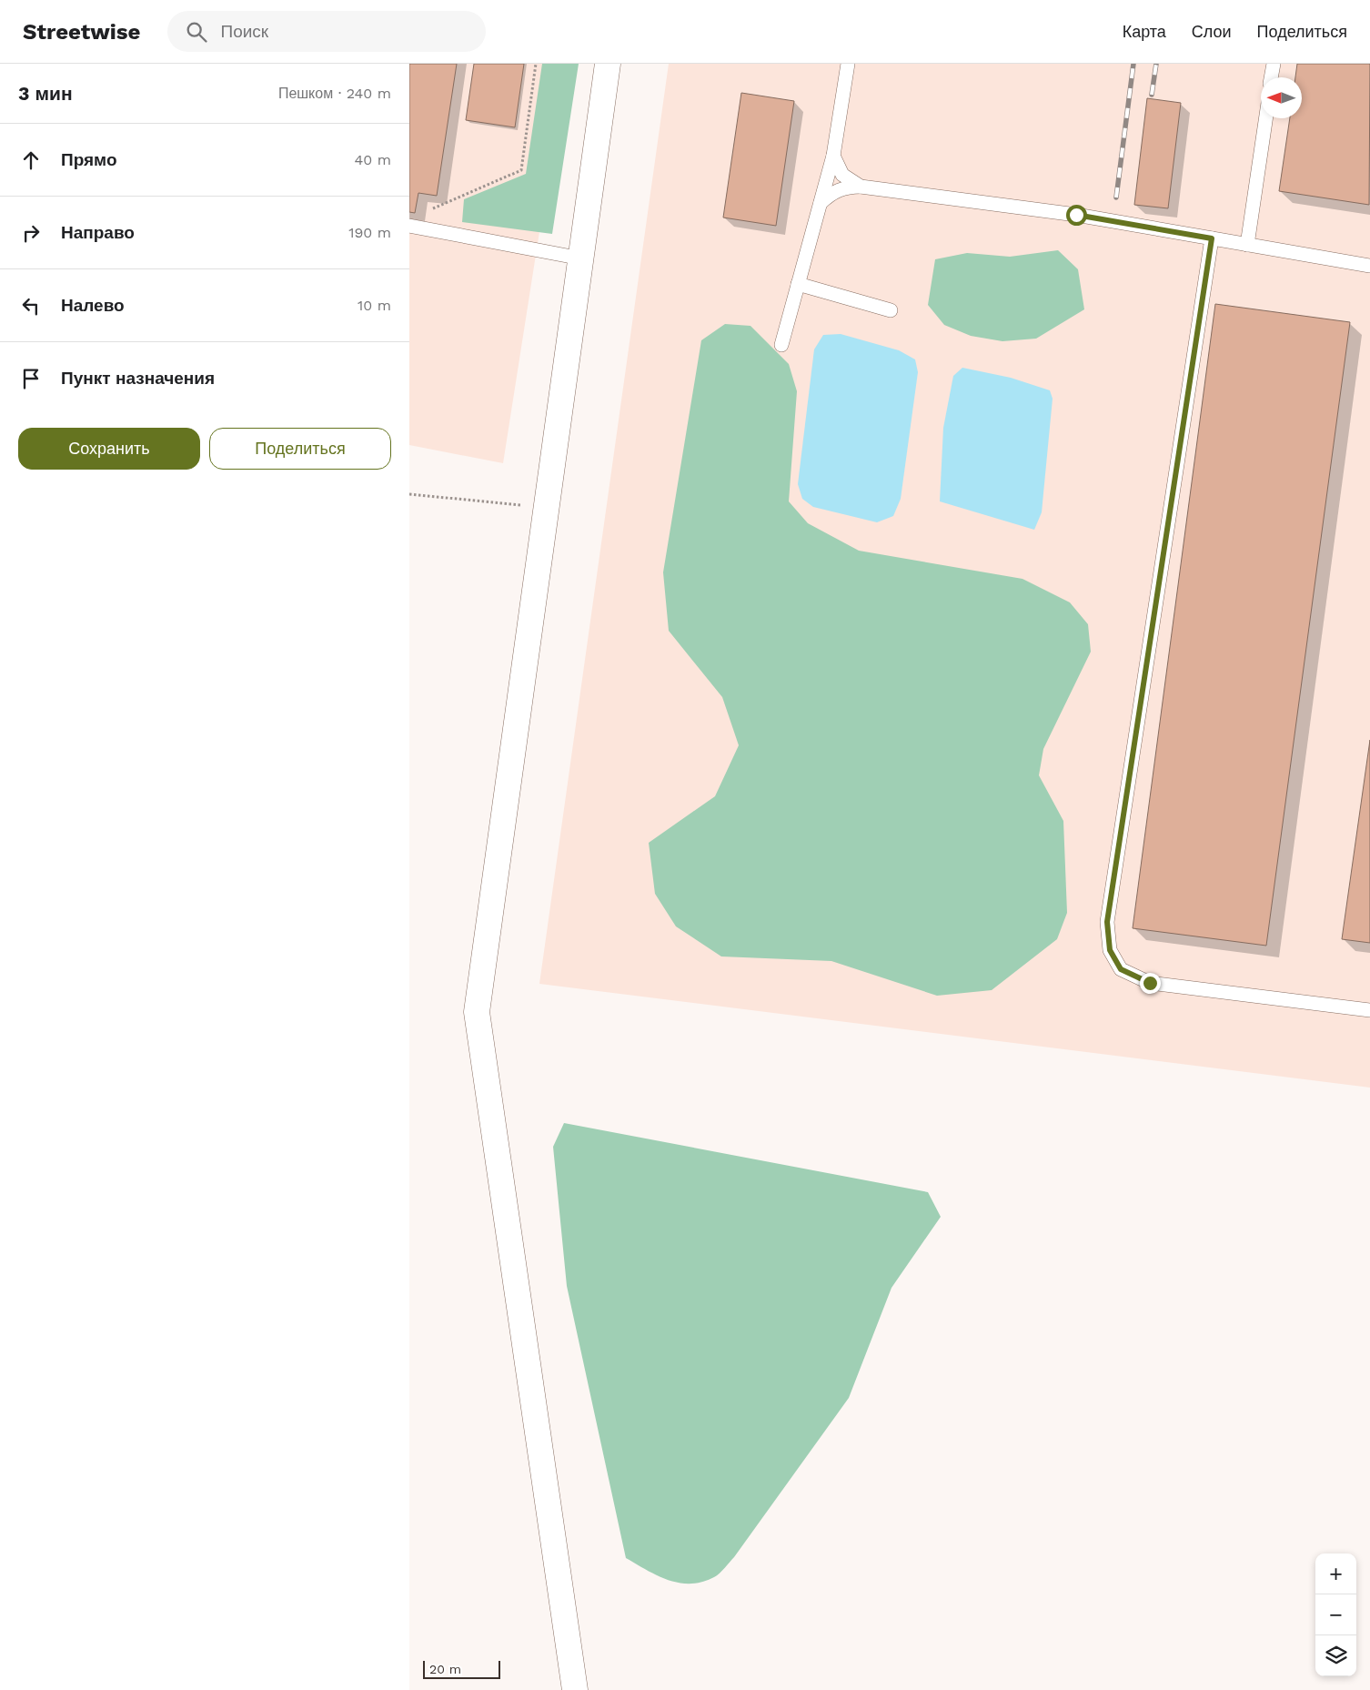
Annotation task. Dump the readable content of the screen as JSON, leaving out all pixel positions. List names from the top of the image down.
{
  "scale_bar": "20 m",
  "north": "left",
  "page": {
    "header": "Streetwise",
    "search": "Поиск",
    "nav": ["Карта", "Слои", "Поделиться"],
    "heading": ["3 мин", "Пешком · 240 m"],
    "list": [
      ["Прямо", "40 m"],
      ["Направо", "190 m"],
      ["Налево", "10 m"],
      "Пункт назначения"
    ],
    "buttons": ["Сохранить", "Поделиться"],
    "map_buttons": ["+", "−"],
    "scale": "20 m"
  }
}
